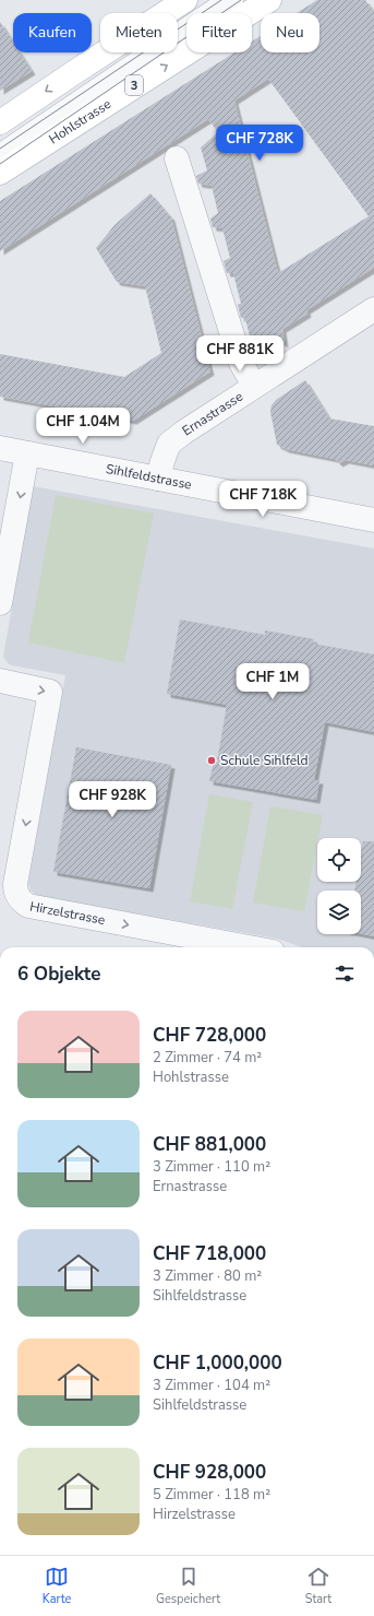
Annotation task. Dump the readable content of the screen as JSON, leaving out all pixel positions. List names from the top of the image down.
{
  "streets": {
    "main road": ["3", "Hohlstrasse"],
    "street": ["Ernastrasse", "Sihlfeldstrasse", "Hirzelstrasse"]
  },
  "crossings": [
    ["Ernastrasse", "Sihlfeldstrasse"]
  ],
  "places": ["Schule Sihlfeld"],
  "page": {
    "chip": [
      "Kaufen",
      "Mieten",
      "Filter",
      "Neu"
    ],
    "price": [
      "CHF 728K",
      "CHF 881K",
      "CHF 1.04M",
      "CHF 718K",
      "CHF 1M",
      "CHF 928K"
    ],
    "heading": "6 Objekte",
    "list": [
      {
        "name": "CHF 728,000",
        "note": "2 Zimmer · 74 m² · Hohlstrasse"
      },
      {
        "name": "CHF 881,000",
        "note": "3 Zimmer · 110 m² · Ernastrasse"
      },
      {
        "name": "CHF 718,000",
        "note": "3 Zimmer · 80 m² · Sihlfeldstrasse"
      },
      {
        "name": "CHF 1,000,000",
        "note": "3 Zimmer · 104 m² · Sihlfeldstrasse"
      },
      {
        "name": "CHF 928,000",
        "note": "5 Zimmer · 118 m² · Hirzelstrasse"
      }
    ],
    "tabs": ["Karte", "Gespeichert", "Start"]
  }
}
